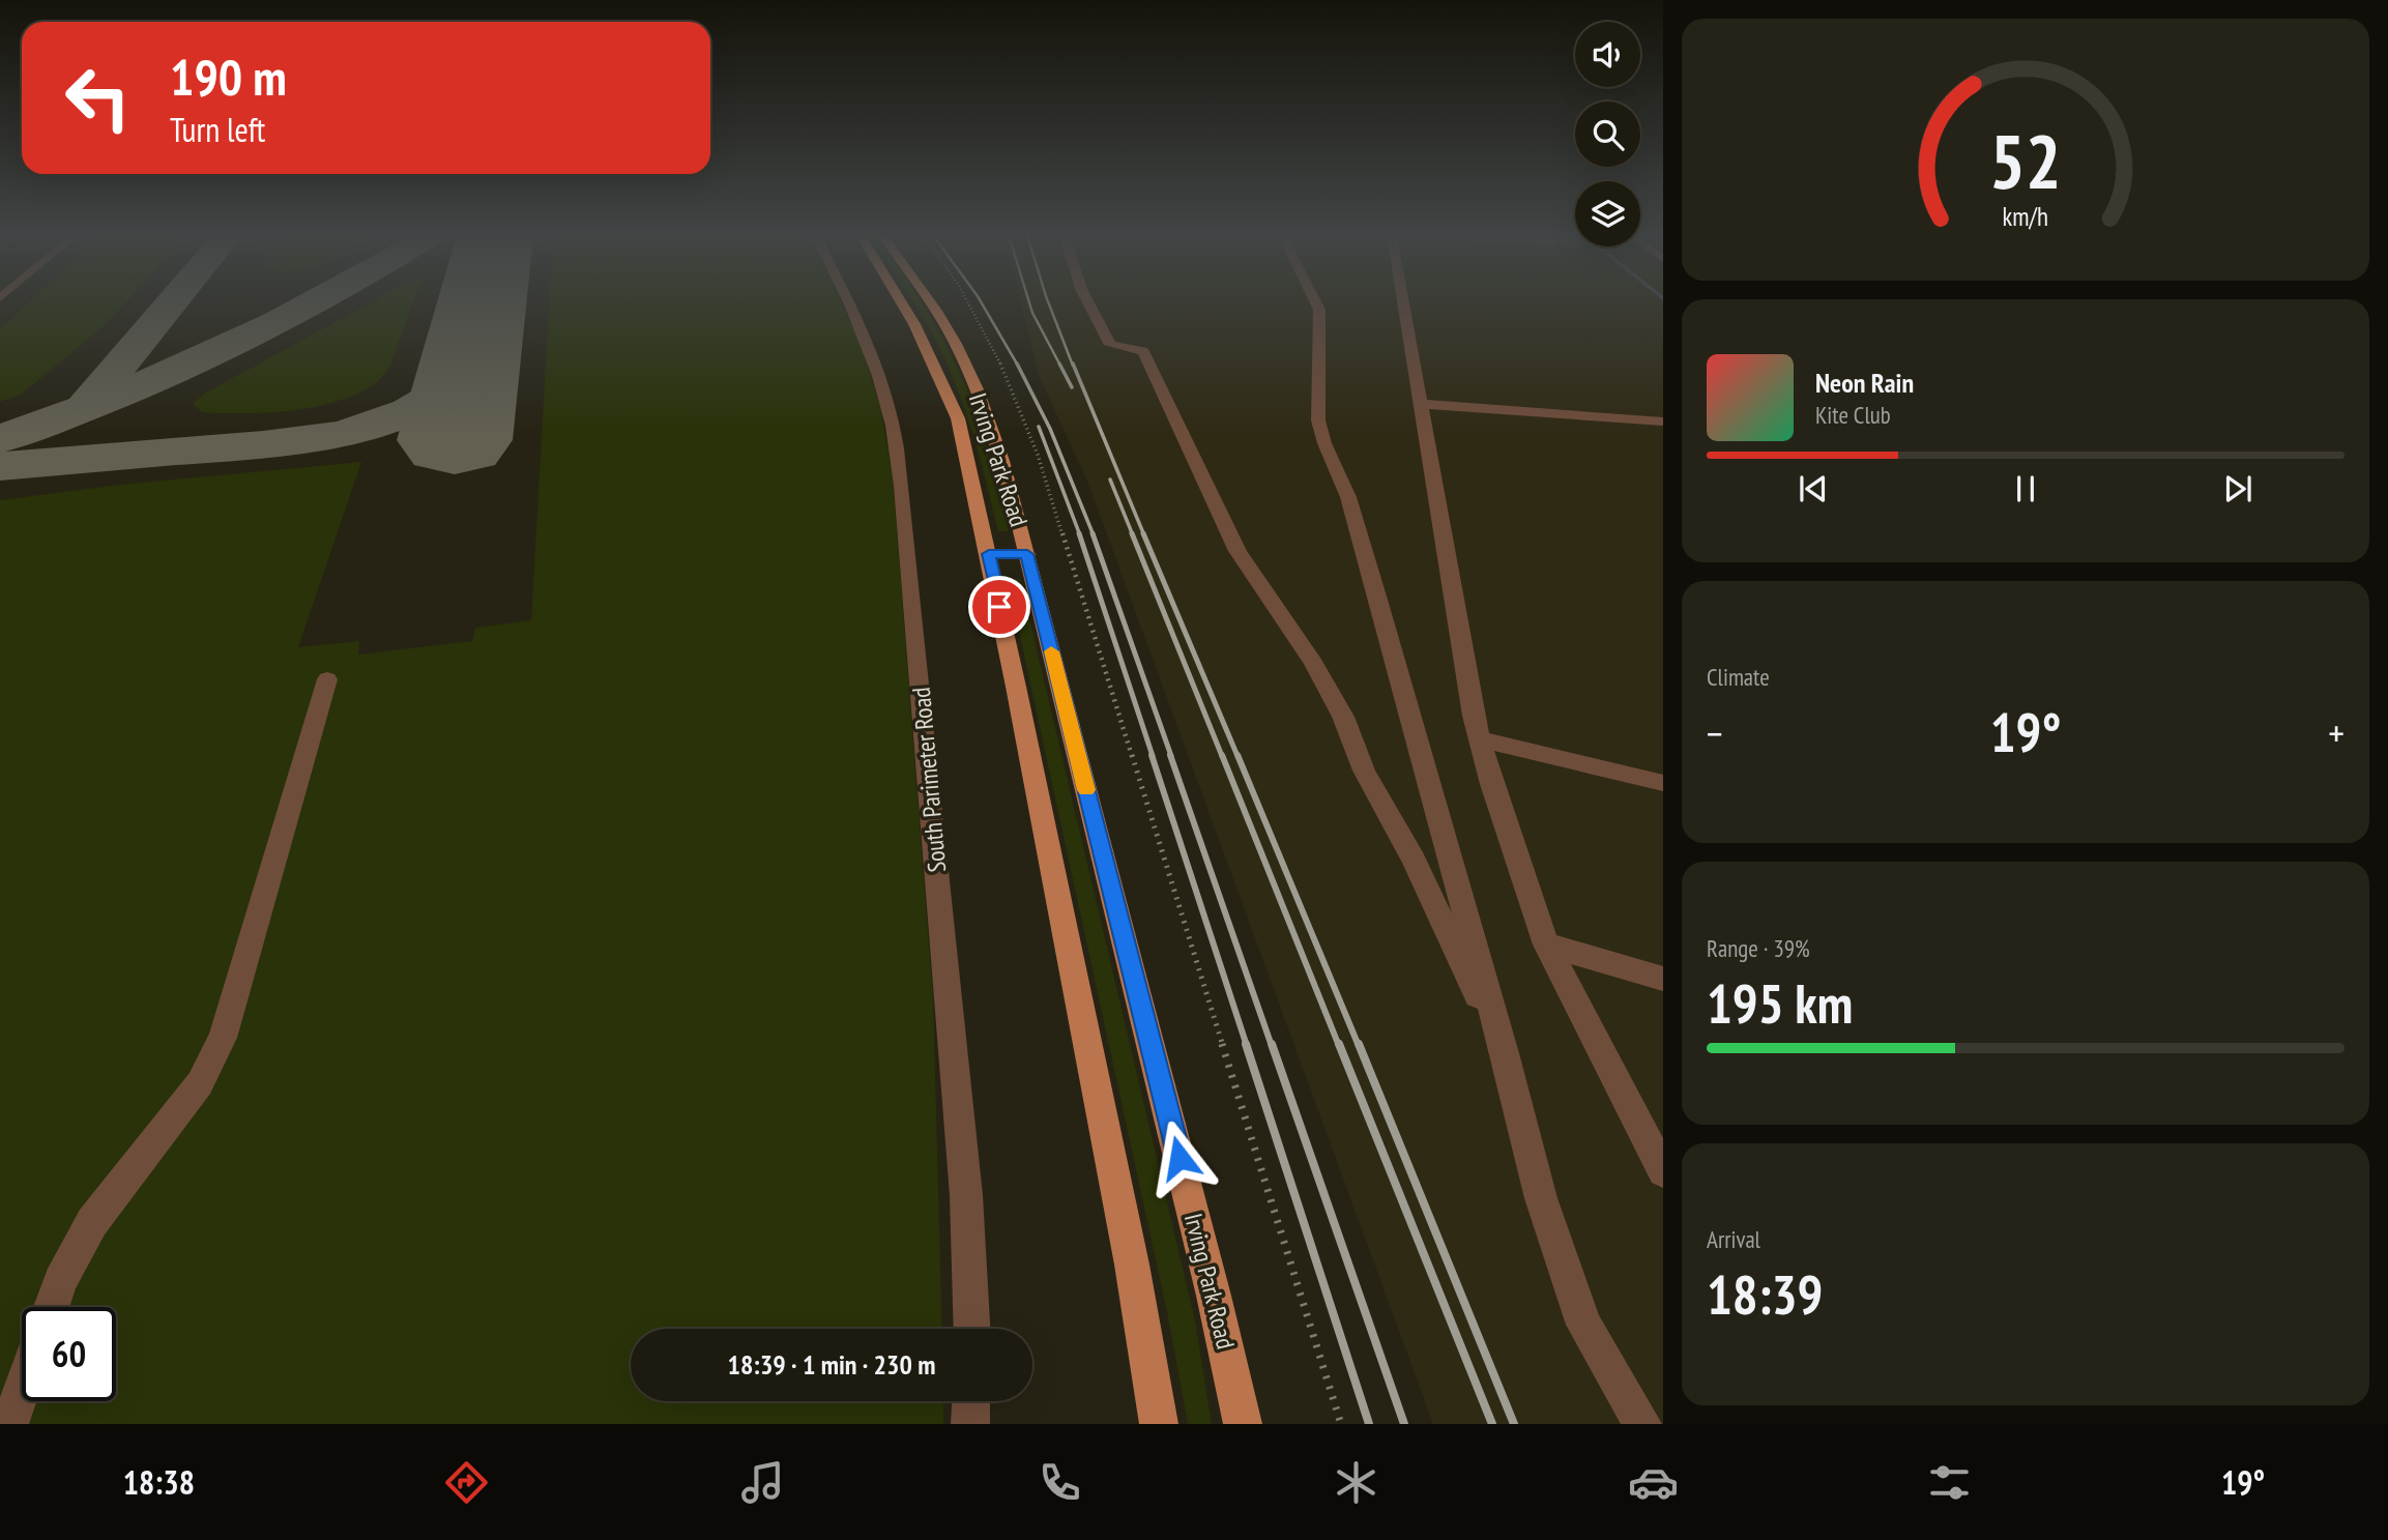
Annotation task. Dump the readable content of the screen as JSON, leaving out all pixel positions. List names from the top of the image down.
{
  "streets": {
    "main road": ["Irving Park Road"],
    "street": ["South Parimeter Road"]
  },
  "page": {
    "turn": ["190 m", "Turn left"],
    "song": ["Neon Rain", "Kite Club"],
    "tile": [
      "Climate",
      ["Range · 39%", "195 km"],
      ["Arrival", "18:39"]
    ],
    "heat": ["−", "19°", "+"],
    "limit": "60",
    "trip": "18:39 · 1 min · 230 m",
    "tabs": ["18:38", "19°"],
    "gauge": ["52", "km/h"]
  }
}
